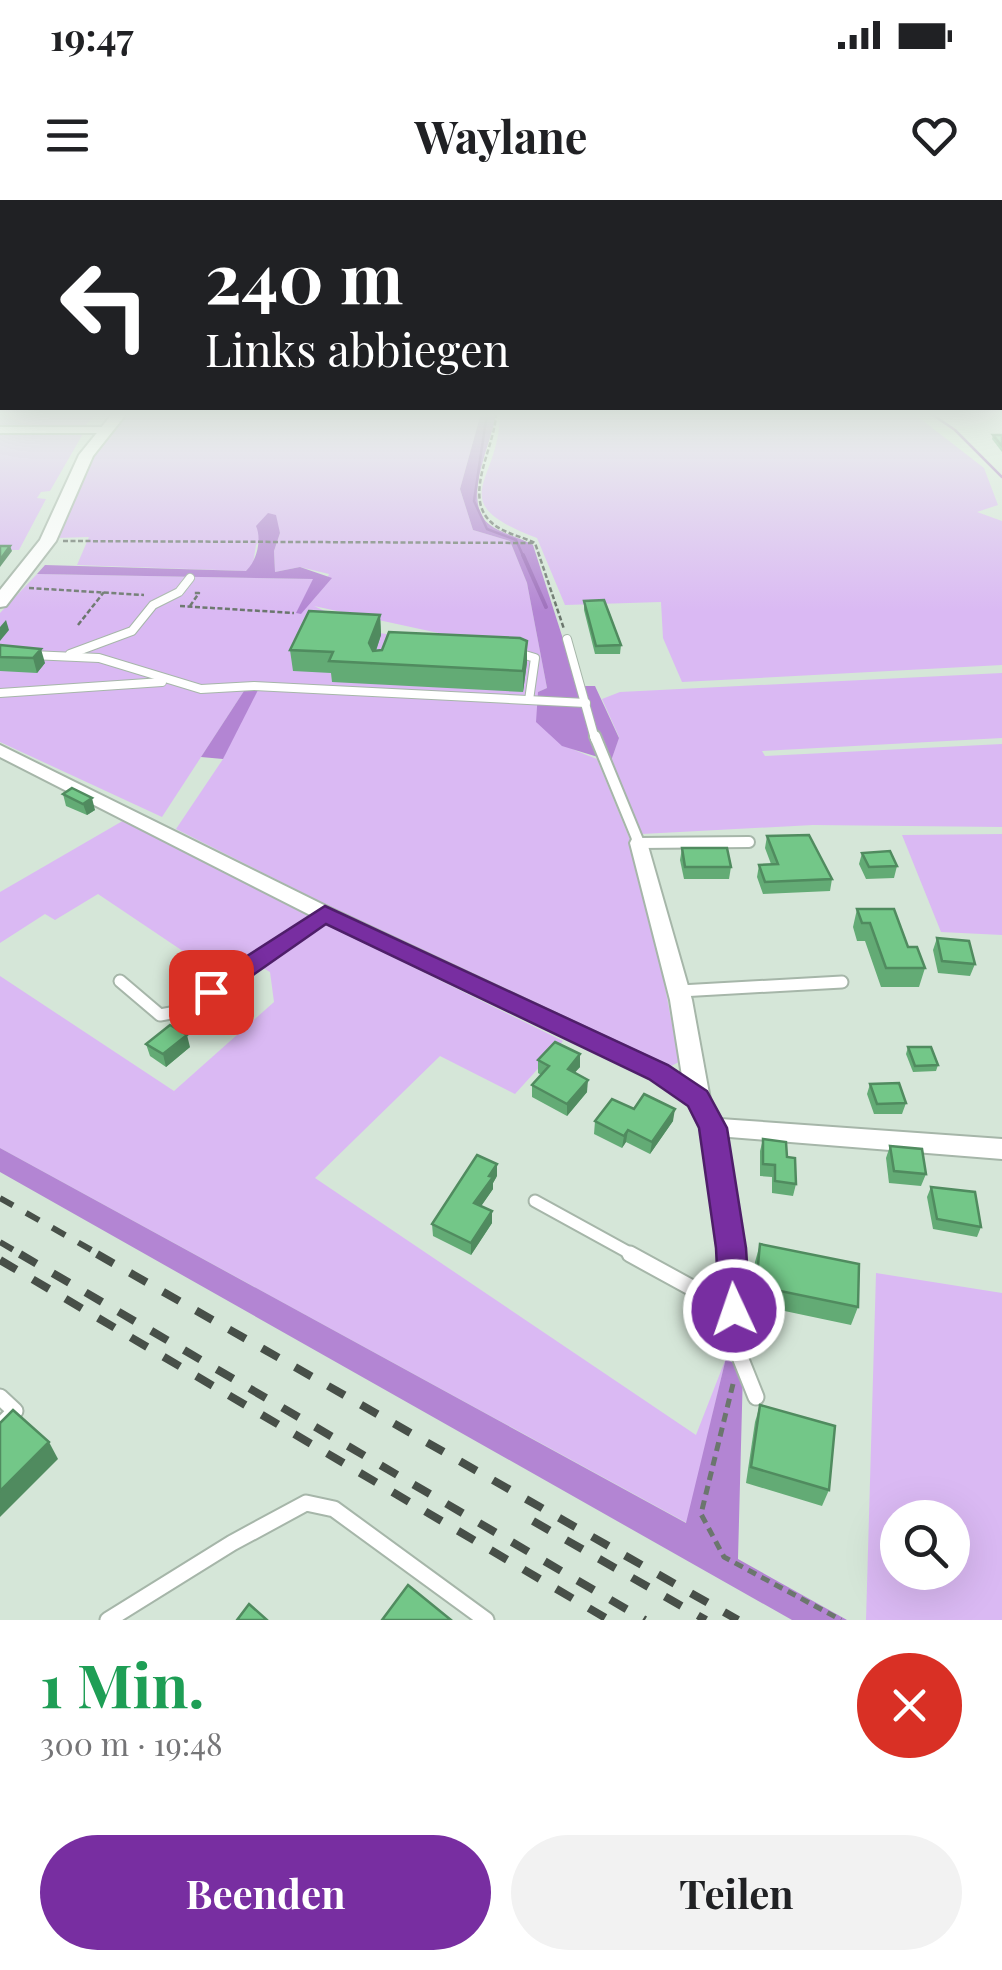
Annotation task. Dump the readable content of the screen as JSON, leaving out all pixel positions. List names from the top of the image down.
{
  "page": {
    "status": "19:47",
    "header": "Waylane",
    "turn": ["240 m", "Links abbiegen"],
    "heading": ["1 Min.", "300 m · 19:48"],
    "buttons": ["Beenden", "Teilen"]
  }
}
